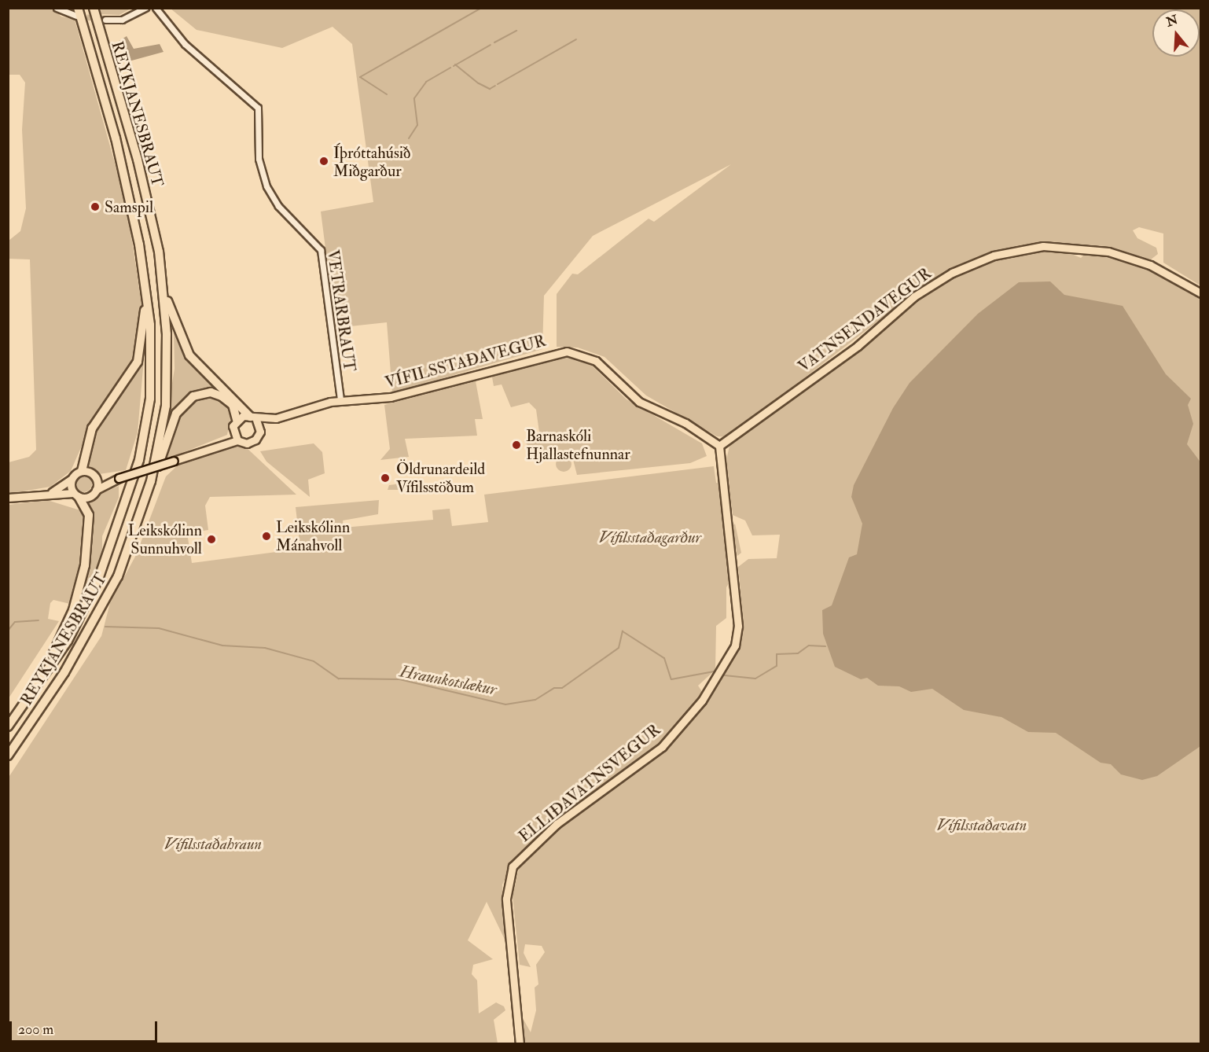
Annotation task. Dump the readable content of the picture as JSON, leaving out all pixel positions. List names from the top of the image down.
{
  "streets": {
    "highway": ["REYKJANESBRAUT"],
    "main road": ["VATNSENDAVEGUR", "VÍFILSSTAÐAVEGUR", "ELLIÐAVATNSVEGUR"],
    "street": ["VETRARBRAUT"]
  },
  "crossings": [
    ["VETRARBRAUT", "VÍFILSSTAÐAVEGUR"],
    ["VATNSENDAVEGUR", "VÍFILSSTAÐAVEGUR"],
    ["VATNSENDAVEGUR", "ELLIÐAVATNSVEGUR"],
    ["VÍFILSSTAÐAVEGUR", "ELLIÐAVATNSVEGUR"]
  ],
  "water": ["Hraunkotslækur"],
  "parks": ["Vífilsstaðagarður", "Vífilsstaðavatn", "Vífilsstaðahraun"],
  "places": [
    "Íþróttahúsið Miðgarður",
    "Samspil",
    "Barnaskóli Hjallastefnunnar",
    "Öldrunardeild Vífilsstöðum",
    "Leikskólinn Mánahvoll",
    "Leikskólinn Sunnuhvoll"
  ],
  "scale_bar": "200 m",
  "north": "top"
}
